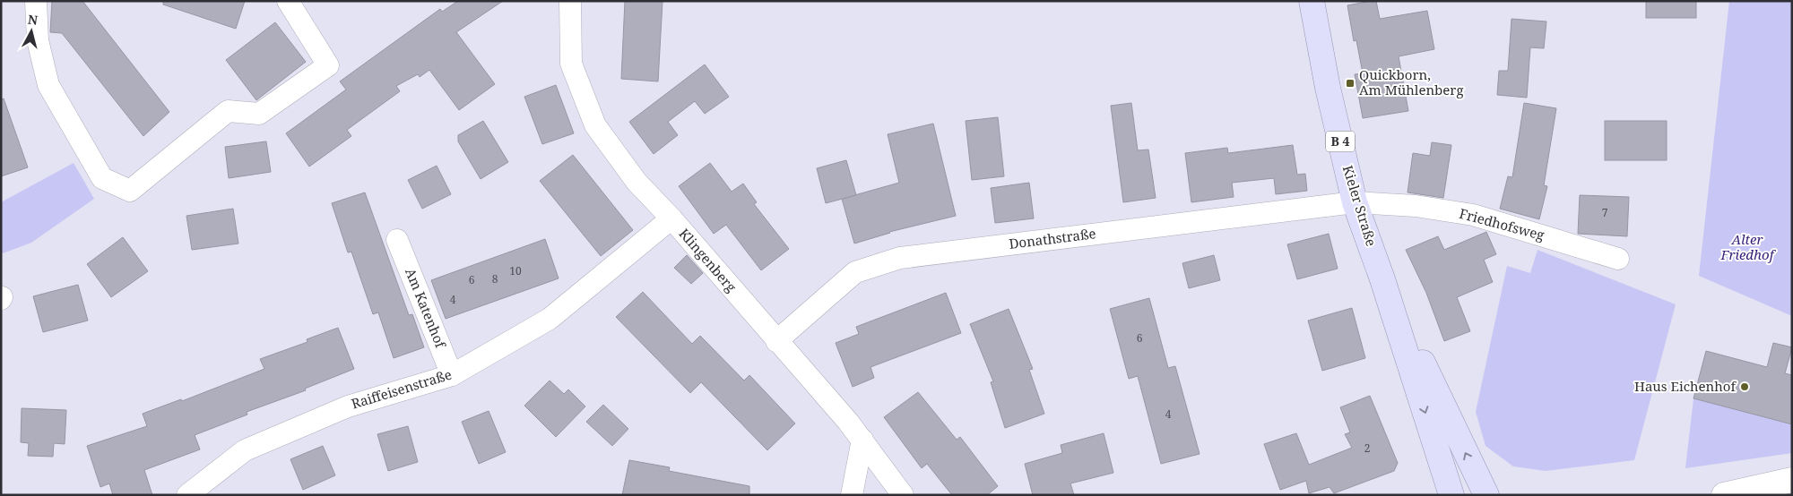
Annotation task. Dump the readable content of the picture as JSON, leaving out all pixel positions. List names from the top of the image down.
{
  "streets": {
    "main road": ["B 4", "Kieler Straße"],
    "street": [
      "Friedhofsweg",
      "Donathstraße",
      "Klingenberg",
      "Am Katenhof",
      "Raiffeisenstraße"
    ]
  },
  "crossings": [
    ["Kieler Straße", "Friedhofsweg"],
    ["Kieler Straße", "Donathstraße"],
    ["Friedhofsweg", "Donathstraße"],
    ["Donathstraße", "Klingenberg"],
    ["Klingenberg", "Raiffeisenstraße"],
    ["Am Katenhof", "Raiffeisenstraße"]
  ],
  "parks": ["Alter Friedhof"],
  "places": {
    "transit": ["Quickborn, Am Mühlenberg"],
    "other": ["Haus Eichenhof"]
  },
  "house_numbers": [
    "7",
    "10",
    "8",
    "6",
    "4",
    "6",
    "4",
    "2"
  ],
  "north": "top"
}
